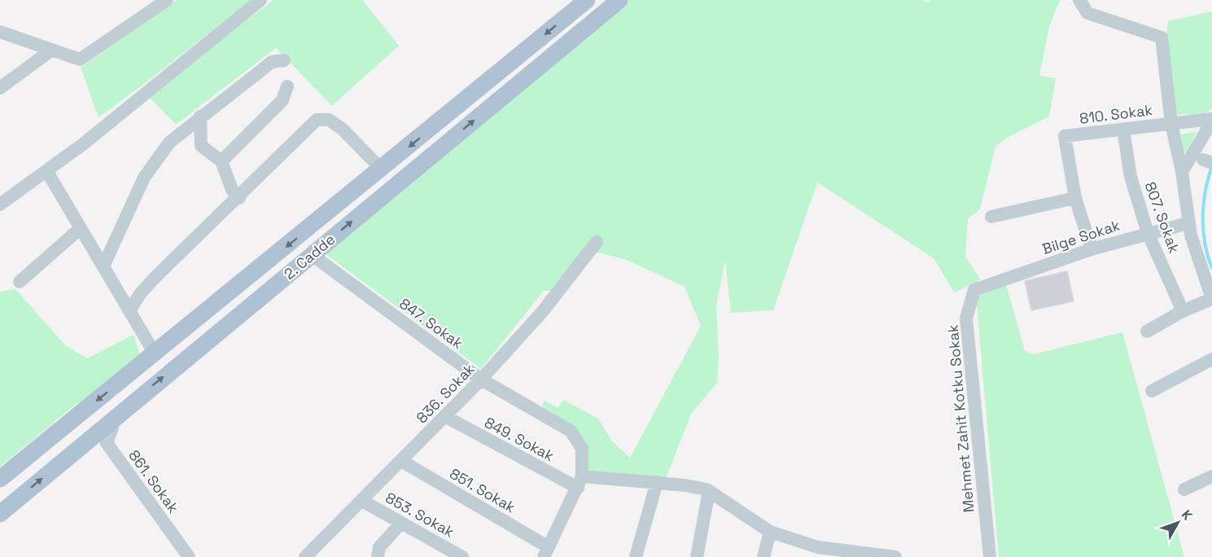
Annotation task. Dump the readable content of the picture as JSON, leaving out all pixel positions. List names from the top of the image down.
{
  "streets": {
    "main road": ["2. Cadde"],
    "street": [
      "810. Sokak",
      "807. Sokak",
      "Bilge Sokak",
      "847. Sokak",
      "836. Sokak",
      "Mehmet Zahit Kotku Sokak",
      "849. Sokak",
      "861. Sokak",
      "851. Sokak",
      "853. Sokak"
    ]
  },
  "crossings": [
    ["810. Sokak", "807. Sokak"],
    ["807. Sokak", "Bilge Sokak"],
    ["Bilge Sokak", "Mehmet Zahit Kotku Sokak"],
    ["2. Cadde", "847. Sokak"],
    ["2. Cadde", "861. Sokak"],
    ["847. Sokak", "836. Sokak"],
    ["847. Sokak", "849. Sokak"],
    ["836. Sokak", "849. Sokak"],
    ["836. Sokak", "851. Sokak"],
    ["836. Sokak", "853. Sokak"]
  ],
  "north": "top right"
}
